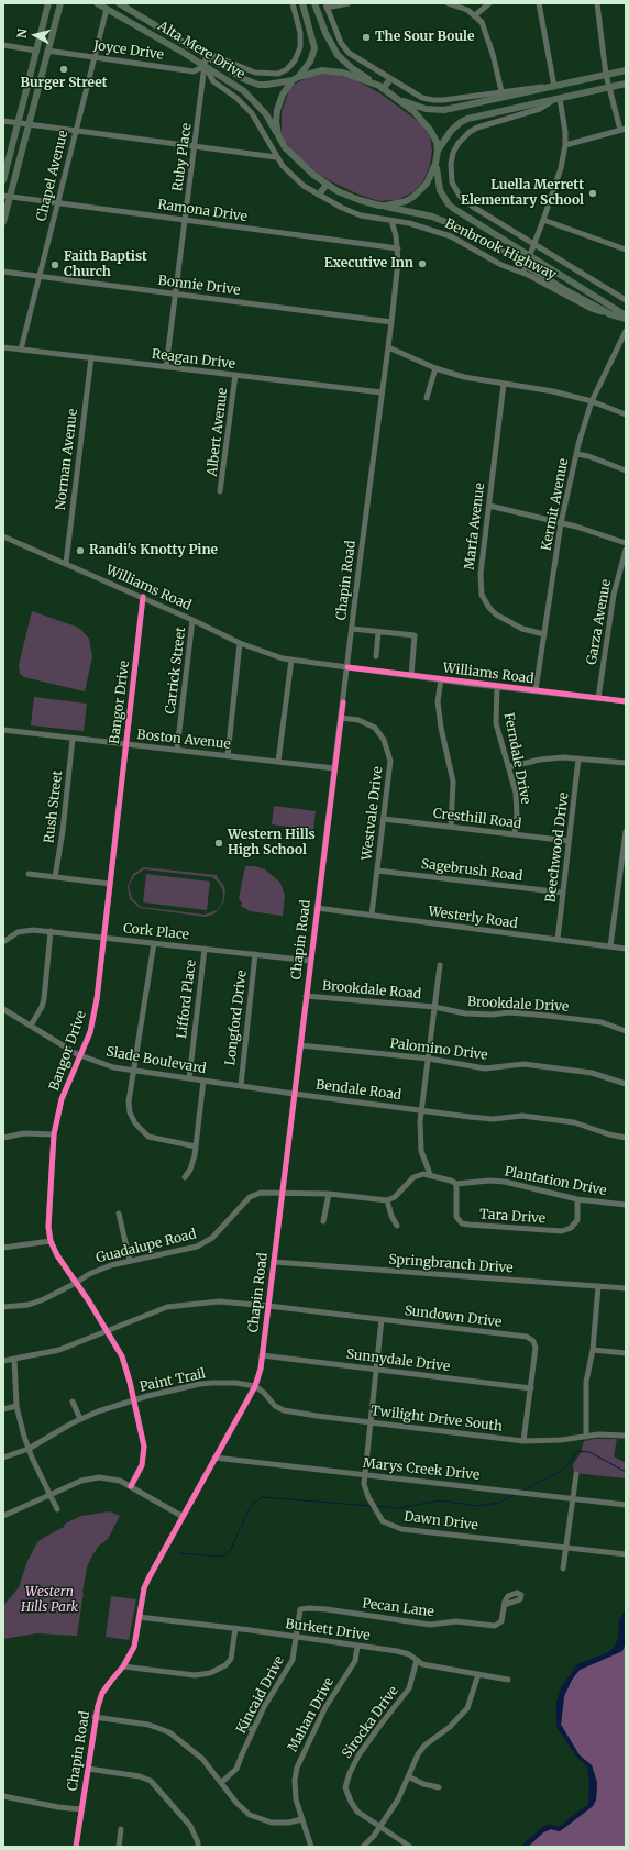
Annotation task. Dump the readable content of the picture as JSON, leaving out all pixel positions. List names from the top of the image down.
{
  "streets": {
    "main road": ["Alta Mere Drive", "Benbrook Highway"],
    "street": [
      "Joyce Drive",
      "Ruby Place",
      "Chapel Avenue",
      "Ramona Drive",
      "Bonnie Drive",
      "Reagan Drive",
      "Albert Avenue",
      "Norman Avenue",
      "Kermit Avenue",
      "Marfa Avenue",
      "Chapin Road",
      "Williams Road",
      "Garza Avenue",
      "Carrick Street",
      "Bangor Drive",
      "Boston Avenue",
      "Ferndale Drive",
      "Rush Street",
      "Westvale Drive",
      "Cresthill Road",
      "Beechwood Drive",
      "Sagebrush Road",
      "Westerly Road",
      "Cork Place",
      "Brookdale Road",
      "Lifford Place",
      "Brookdale Drive",
      "Longford Drive",
      "Palomino Drive",
      "Slade Boulevard",
      "Bendale Road",
      "Plantation Drive",
      "Tara Drive",
      "Guadalupe Road",
      "Springbranch Drive",
      "Sundown Drive",
      "Sunnydale Drive",
      "Paint Trail",
      "Twilight Drive South",
      "Marys Creek Drive",
      "Dawn Drive",
      "Pecan Lane",
      "Burkett Drive",
      "Kincaid Drive",
      "Mahan Drive",
      "Sirocka Drive"
    ]
  },
  "crossings": [
    ["Joyce Drive", "Alta Mere Drive"],
    ["Joyce Drive", "Ruby Place"],
    ["Joyce Drive", "Chapel Avenue"],
    ["Joyce Drive", "Benbrook Highway"],
    ["Alta Mere Drive", "Ruby Place"],
    ["Alta Mere Drive", "Chapel Avenue"],
    ["Alta Mere Drive", "Benbrook Highway"],
    ["Ruby Place", "Ramona Drive"],
    ["Ruby Place", "Benbrook Highway"],
    ["Ruby Place", "Bonnie Drive"],
    ["Ruby Place", "Reagan Drive"],
    ["Chapel Avenue", "Ramona Drive"],
    ["Chapel Avenue", "Bonnie Drive"],
    ["Chapel Avenue", "Reagan Drive"],
    ["Ramona Drive", "Chapin Road"],
    ["Benbrook Highway", "Chapin Road"],
    ["Bonnie Drive", "Chapin Road"],
    ["Reagan Drive", "Albert Avenue"],
    ["Reagan Drive", "Norman Avenue"],
    ["Reagan Drive", "Chapin Road"],
    ["Norman Avenue", "Williams Road"],
    ["Kermit Avenue", "Marfa Avenue"],
    ["Kermit Avenue", "Williams Road"],
    ["Chapin Road", "Williams Road"],
    ["Chapin Road", "Boston Avenue"],
    ["Chapin Road", "Westvale Drive"],
    ["Chapin Road", "Westerly Road"],
    ["Chapin Road", "Cork Place"],
    ["Chapin Road", "Brookdale Road"],
    ["Chapin Road", "Palomino Drive"],
    ["Chapin Road", "Slade Boulevard"],
    ["Chapin Road", "Bendale Road"],
    ["Chapin Road", "Guadalupe Road"],
    ["Chapin Road", "Springbranch Drive"],
    ["Chapin Road", "Sundown Drive"],
    ["Chapin Road", "Sunnydale Drive"],
    ["Chapin Road", "Paint Trail"],
    ["Chapin Road", "Twilight Drive South"],
    ["Chapin Road", "Marys Creek Drive"],
    ["Chapin Road", "Burkett Drive"],
    ["Williams Road", "Garza Avenue"],
    ["Williams Road", "Carrick Street"],
    ["Williams Road", "Bangor Drive"],
    ["Williams Road", "Ferndale Drive"],
    ["Carrick Street", "Boston Avenue"],
    ["Bangor Drive", "Boston Avenue"],
    ["Bangor Drive", "Cork Place"],
    ["Bangor Drive", "Slade Boulevard"],
    ["Bangor Drive", "Guadalupe Road"],
    ["Bangor Drive", "Sundown Drive"],
    ["Bangor Drive", "Paint Trail"],
    ["Boston Avenue", "Rush Street"],
    ["Ferndale Drive", "Cresthill Road"],
    ["Westvale Drive", "Cresthill Road"],
    ["Westvale Drive", "Sagebrush Road"],
    ["Westvale Drive", "Westerly Road"],
    ["Cresthill Road", "Beechwood Drive"],
    ["Beechwood Drive", "Sagebrush Road"],
    ["Beechwood Drive", "Westerly Road"],
    ["Cork Place", "Lifford Place"],
    ["Cork Place", "Longford Drive"],
    ["Brookdale Road", "Brookdale Drive"],
    ["Lifford Place", "Slade Boulevard"],
    ["Longford Drive", "Slade Boulevard"],
    ["Slade Boulevard", "Bendale Road"],
    ["Plantation Drive", "Tara Drive"],
    ["Sundown Drive", "Sunnydale Drive"],
    ["Sundown Drive", "Twilight Drive South"],
    ["Sundown Drive", "Dawn Drive"],
    ["Sunnydale Drive", "Dawn Drive"],
    ["Paint Trail", "Twilight Drive South"],
    ["Twilight Drive South", "Dawn Drive"],
    ["Marys Creek Drive", "Dawn Drive"],
    ["Pecan Lane", "Kincaid Drive"],
    ["Burkett Drive", "Kincaid Drive"],
    ["Burkett Drive", "Mahan Drive"],
    ["Burkett Drive", "Sirocka Drive"]
  ],
  "parks": ["Western Hills Park"],
  "places": [
    "The Sour Boule",
    "Burger Street",
    "Luella Merrett Elementary School",
    "Executive Inn",
    "Faith Baptist Church",
    "Randi's Knotty Pine",
    "Western Hills High School"
  ],
  "north": "left"
}
